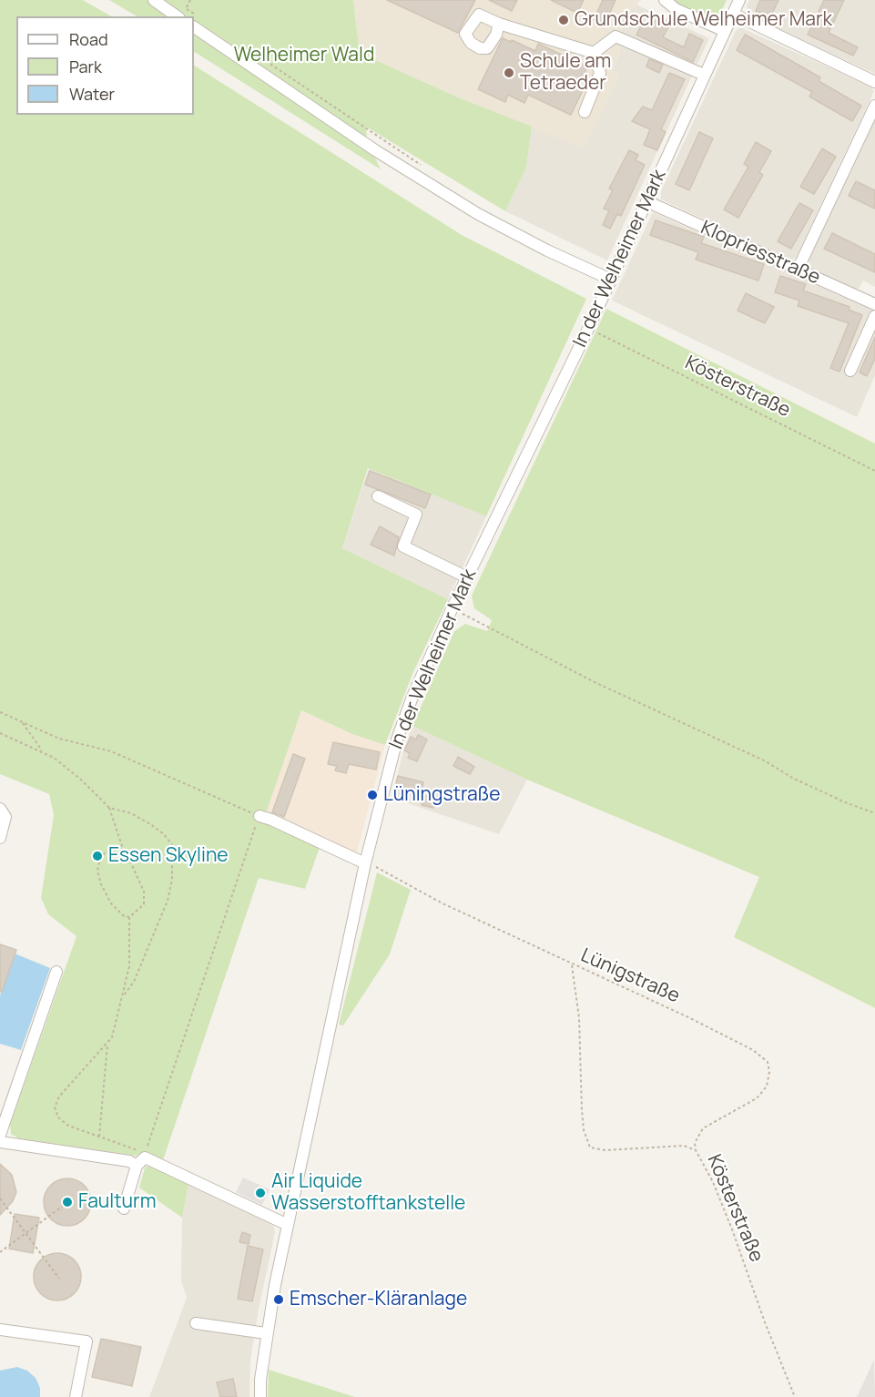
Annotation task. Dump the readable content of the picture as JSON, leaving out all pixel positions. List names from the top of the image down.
{
  "streets": {
    "street": ["Klopriesstraße", "In der Welheimer Mark"],
    "path": ["Kösterstraße", "Lünigstraße"]
  },
  "crossings": [
    ["Klopriesstraße", "In der Welheimer Mark"],
    ["In der Welheimer Mark", "Kösterstraße"],
    ["In der Welheimer Mark", "Lünigstraße"],
    ["Kösterstraße", "Lünigstraße"]
  ],
  "parks": ["Welheimer Wald"],
  "places": [
    "Grundschule Welheimer Mark",
    "Schule am Tetraeder",
    "Lüningstraße",
    "Essen Skyline",
    "Air Liquide Wasserstofftankstelle",
    "Faulturm",
    "Emscher-Kläranlage"
  ],
  "legend": ["Road", "Park", "Water"]
}
